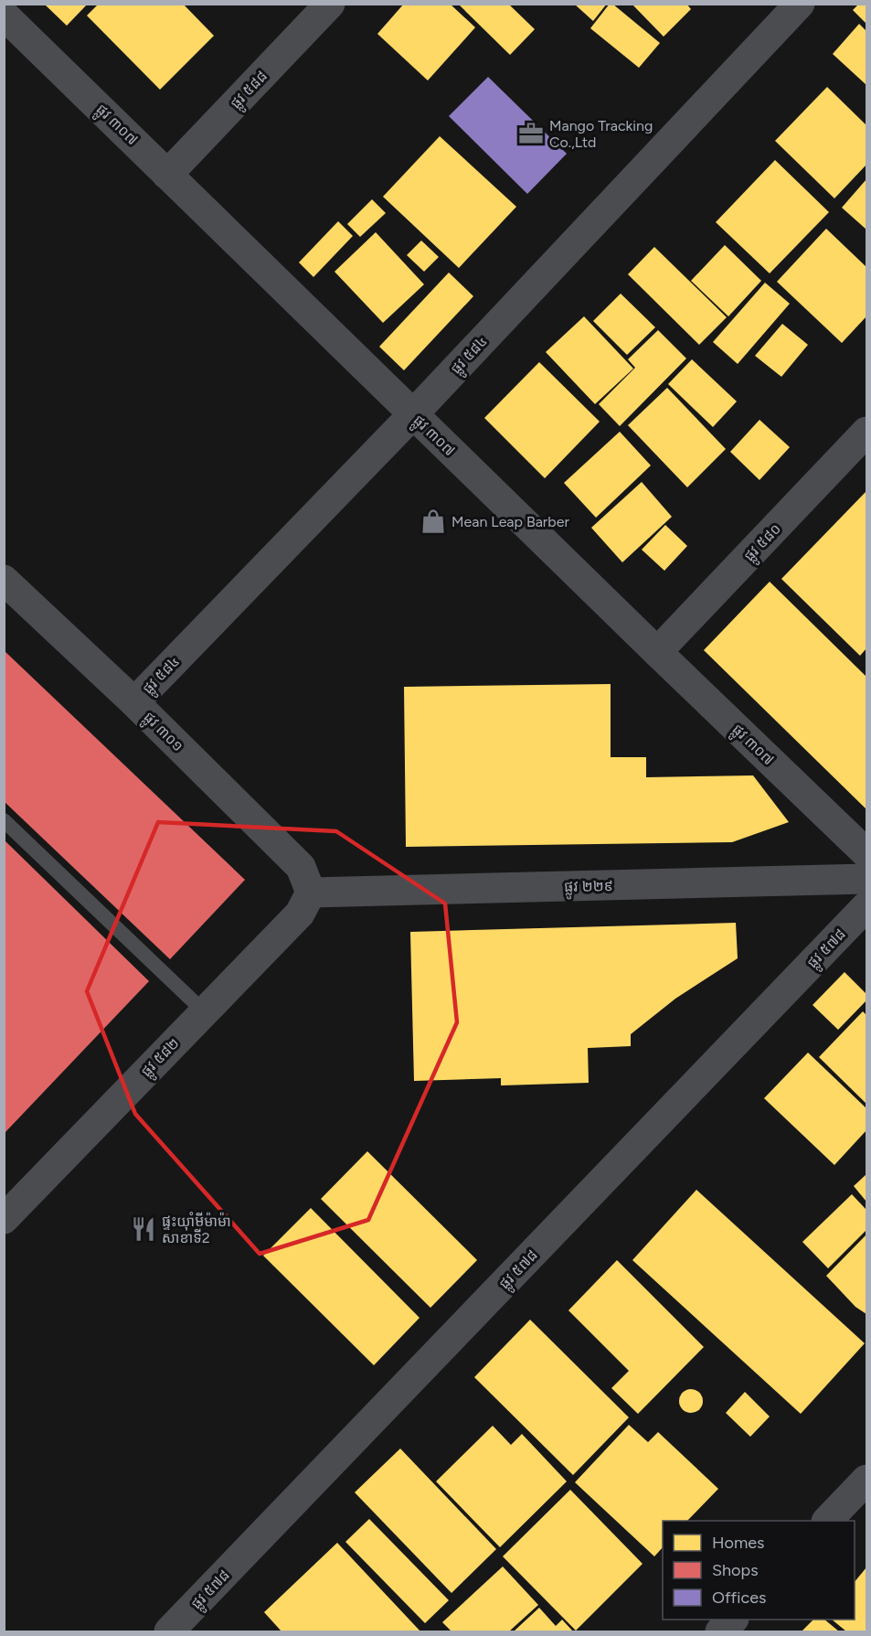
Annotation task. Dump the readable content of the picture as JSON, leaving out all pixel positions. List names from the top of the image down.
{
  "streets": {
    "street": [
      "ផ្លូវ ៥៨៨",
      "ផ្លូវ ៣០៧",
      "ផ្លូវ ៥៨៤",
      "ផ្លូវ ៥៨០",
      "ផ្លូវ ៣០១",
      "ផ្លូវ ២២៩",
      "ផ្លូវ ៥៧៨",
      "ផ្លូវ ៥៨២"
    ]
  },
  "crossings": [
    ["ផ្លូវ ៥៨៨", "ផ្លូវ ៣០៧"],
    ["ផ្លូវ ៣០៧", "ផ្លូវ ៥៨៤"],
    ["ផ្លូវ ៣០៧", "ផ្លូវ ៥៨០"],
    ["ផ្លូវ ៥៨៤", "ផ្លូវ ៣០១"],
    ["ផ្លូវ ៣០១", "ផ្លូវ ២២៩"],
    ["ផ្លូវ ៣០១", "ផ្លូវ ៥៨២"],
    ["ផ្លូវ ២២៩", "ផ្លូវ ៥៨២"]
  ],
  "places": {
    "office": ["Mango Tracking Co.,Ltd"],
    "shop": ["Mean Leap Barber"],
    "restaurant": ["ផ្ទះយ៉ាំមីម៉ាម៉ា សាខាទី2"]
  },
  "legend": ["Homes", "Shops", "Offices"]
}
